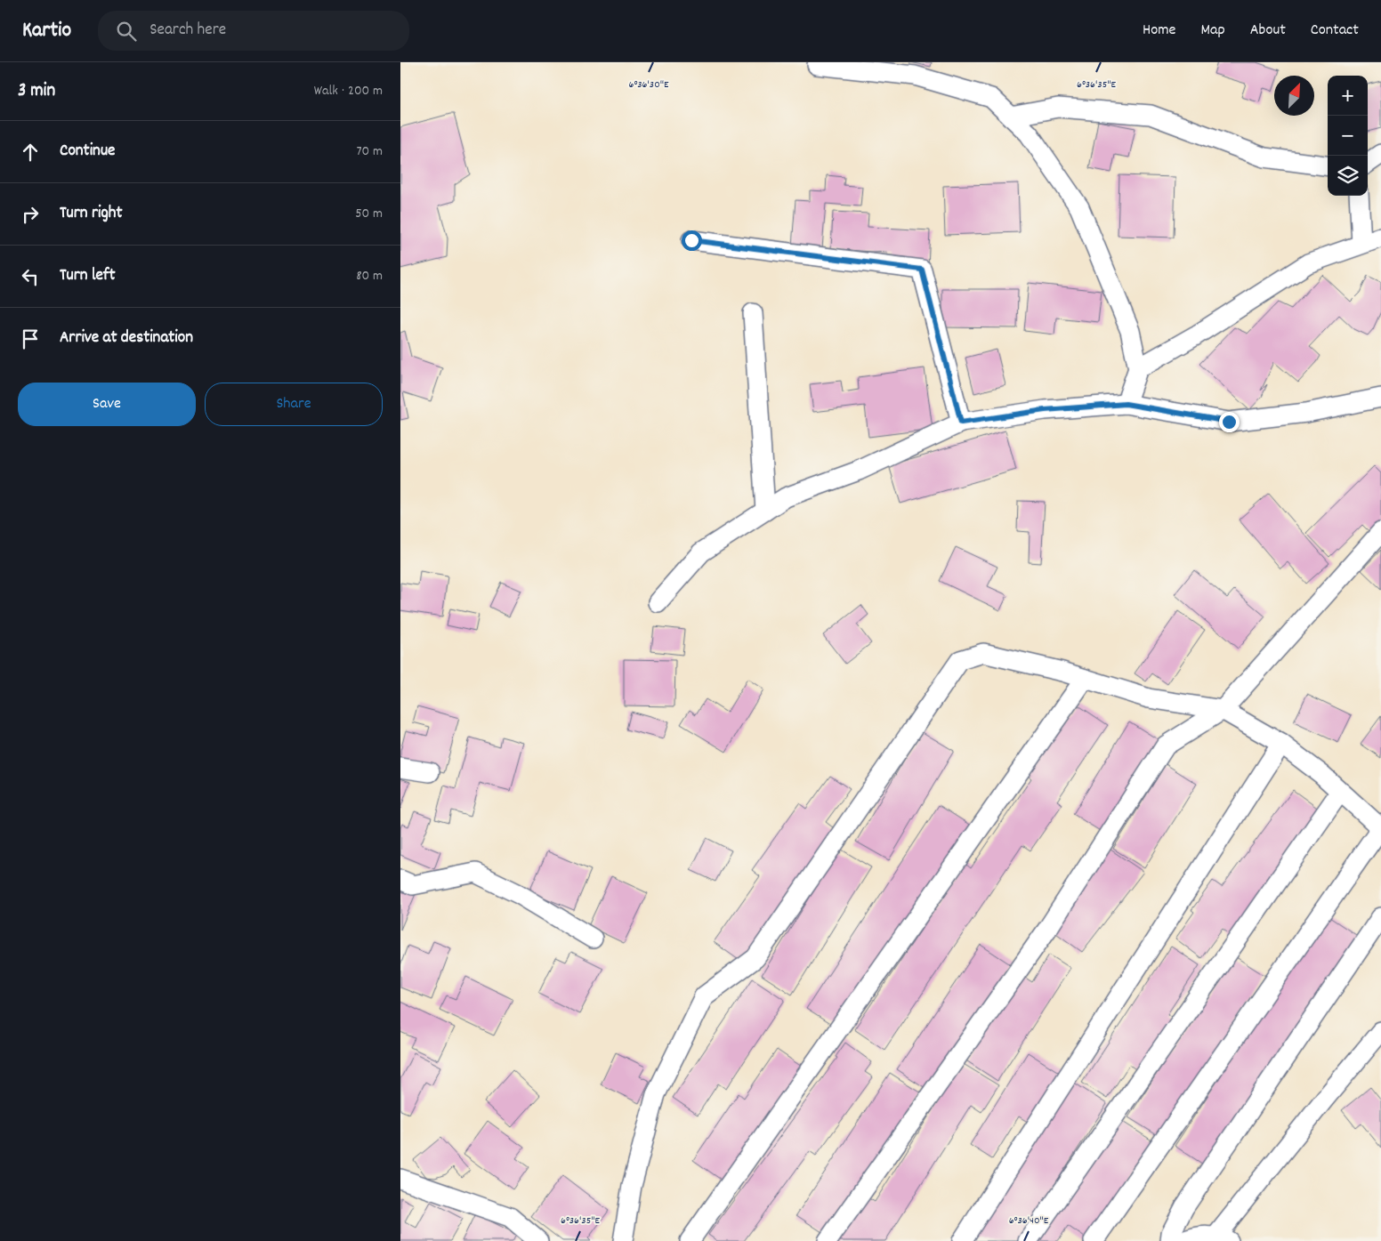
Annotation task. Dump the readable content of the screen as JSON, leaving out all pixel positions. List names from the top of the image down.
{
  "north": "top right",
  "page": {
    "header": "Kartio",
    "search": "Search here",
    "nav": [
      "Home",
      "Map",
      "About",
      "Contact"
    ],
    "heading": ["3 min", "Walk · 200 m"],
    "map_buttons": ["+", "−"],
    "list": [
      ["Continue", "70 m"],
      ["Turn right", "50 m"],
      ["Turn left", "80 m"],
      "Arrive at destination"
    ],
    "buttons": ["Save", "Share"]
  },
  "coordinates": ["6°36'30\"E", "6°36'35\"E", "6°36'40\"E"]
}
